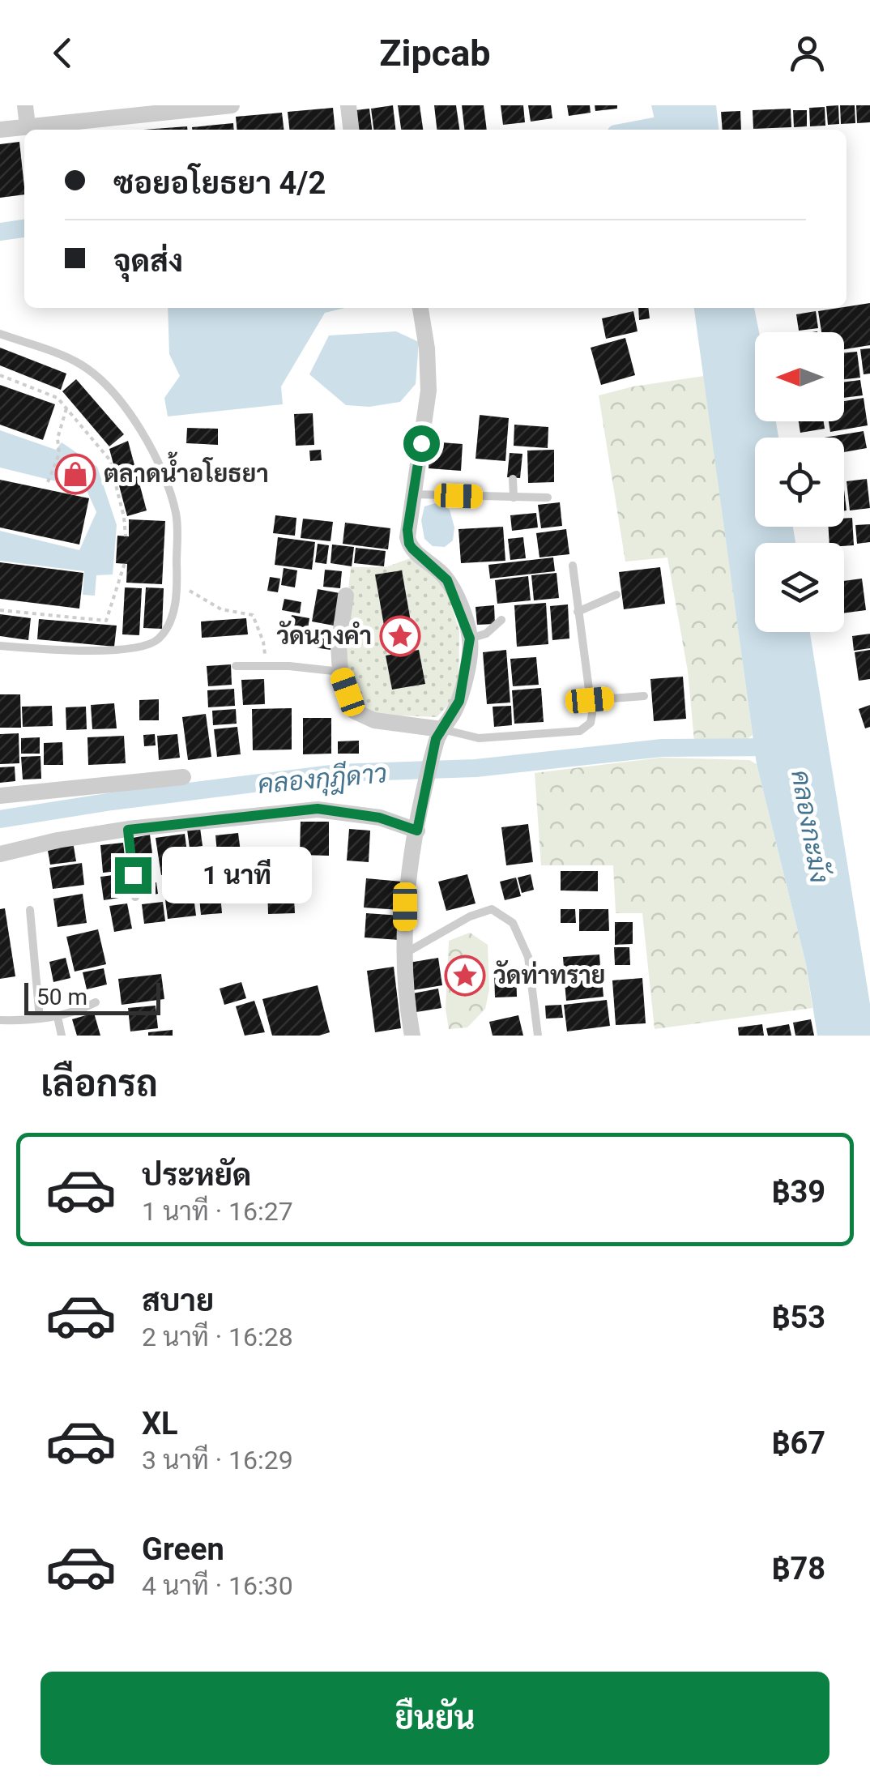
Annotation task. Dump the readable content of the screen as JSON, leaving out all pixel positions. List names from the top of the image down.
{
  "water": ["คลองกุฎีดาว", "คลองกะมัง"],
  "places": {
    "shop": ["ตลาดน้ำอโยธยา"],
    "place": ["วัดนางคำ", "วัดท่าทราย"]
  },
  "scale_bar": "50 m",
  "north": "left",
  "page": {
    "header": "Zipcab",
    "banner": ["ซอยอโยธยา 4/2", "จุดส่ง"],
    "bubble": "1 นาที",
    "scale": "50 m",
    "heading": "เลือกรถ",
    "list": [
      {
        "name": "ประหยัด",
        "note": "1 นาที · 16:27",
        "value": "฿39"
      },
      {
        "name": "สบาย",
        "note": "2 นาที · 16:28",
        "value": "฿53"
      },
      {
        "name": "XL",
        "note": "3 นาที · 16:29",
        "value": "฿67"
      },
      {
        "name": "Green",
        "note": "4 นาที · 16:30",
        "value": "฿78"
      }
    ],
    "buttons": "ยืนยัน"
  }
}
